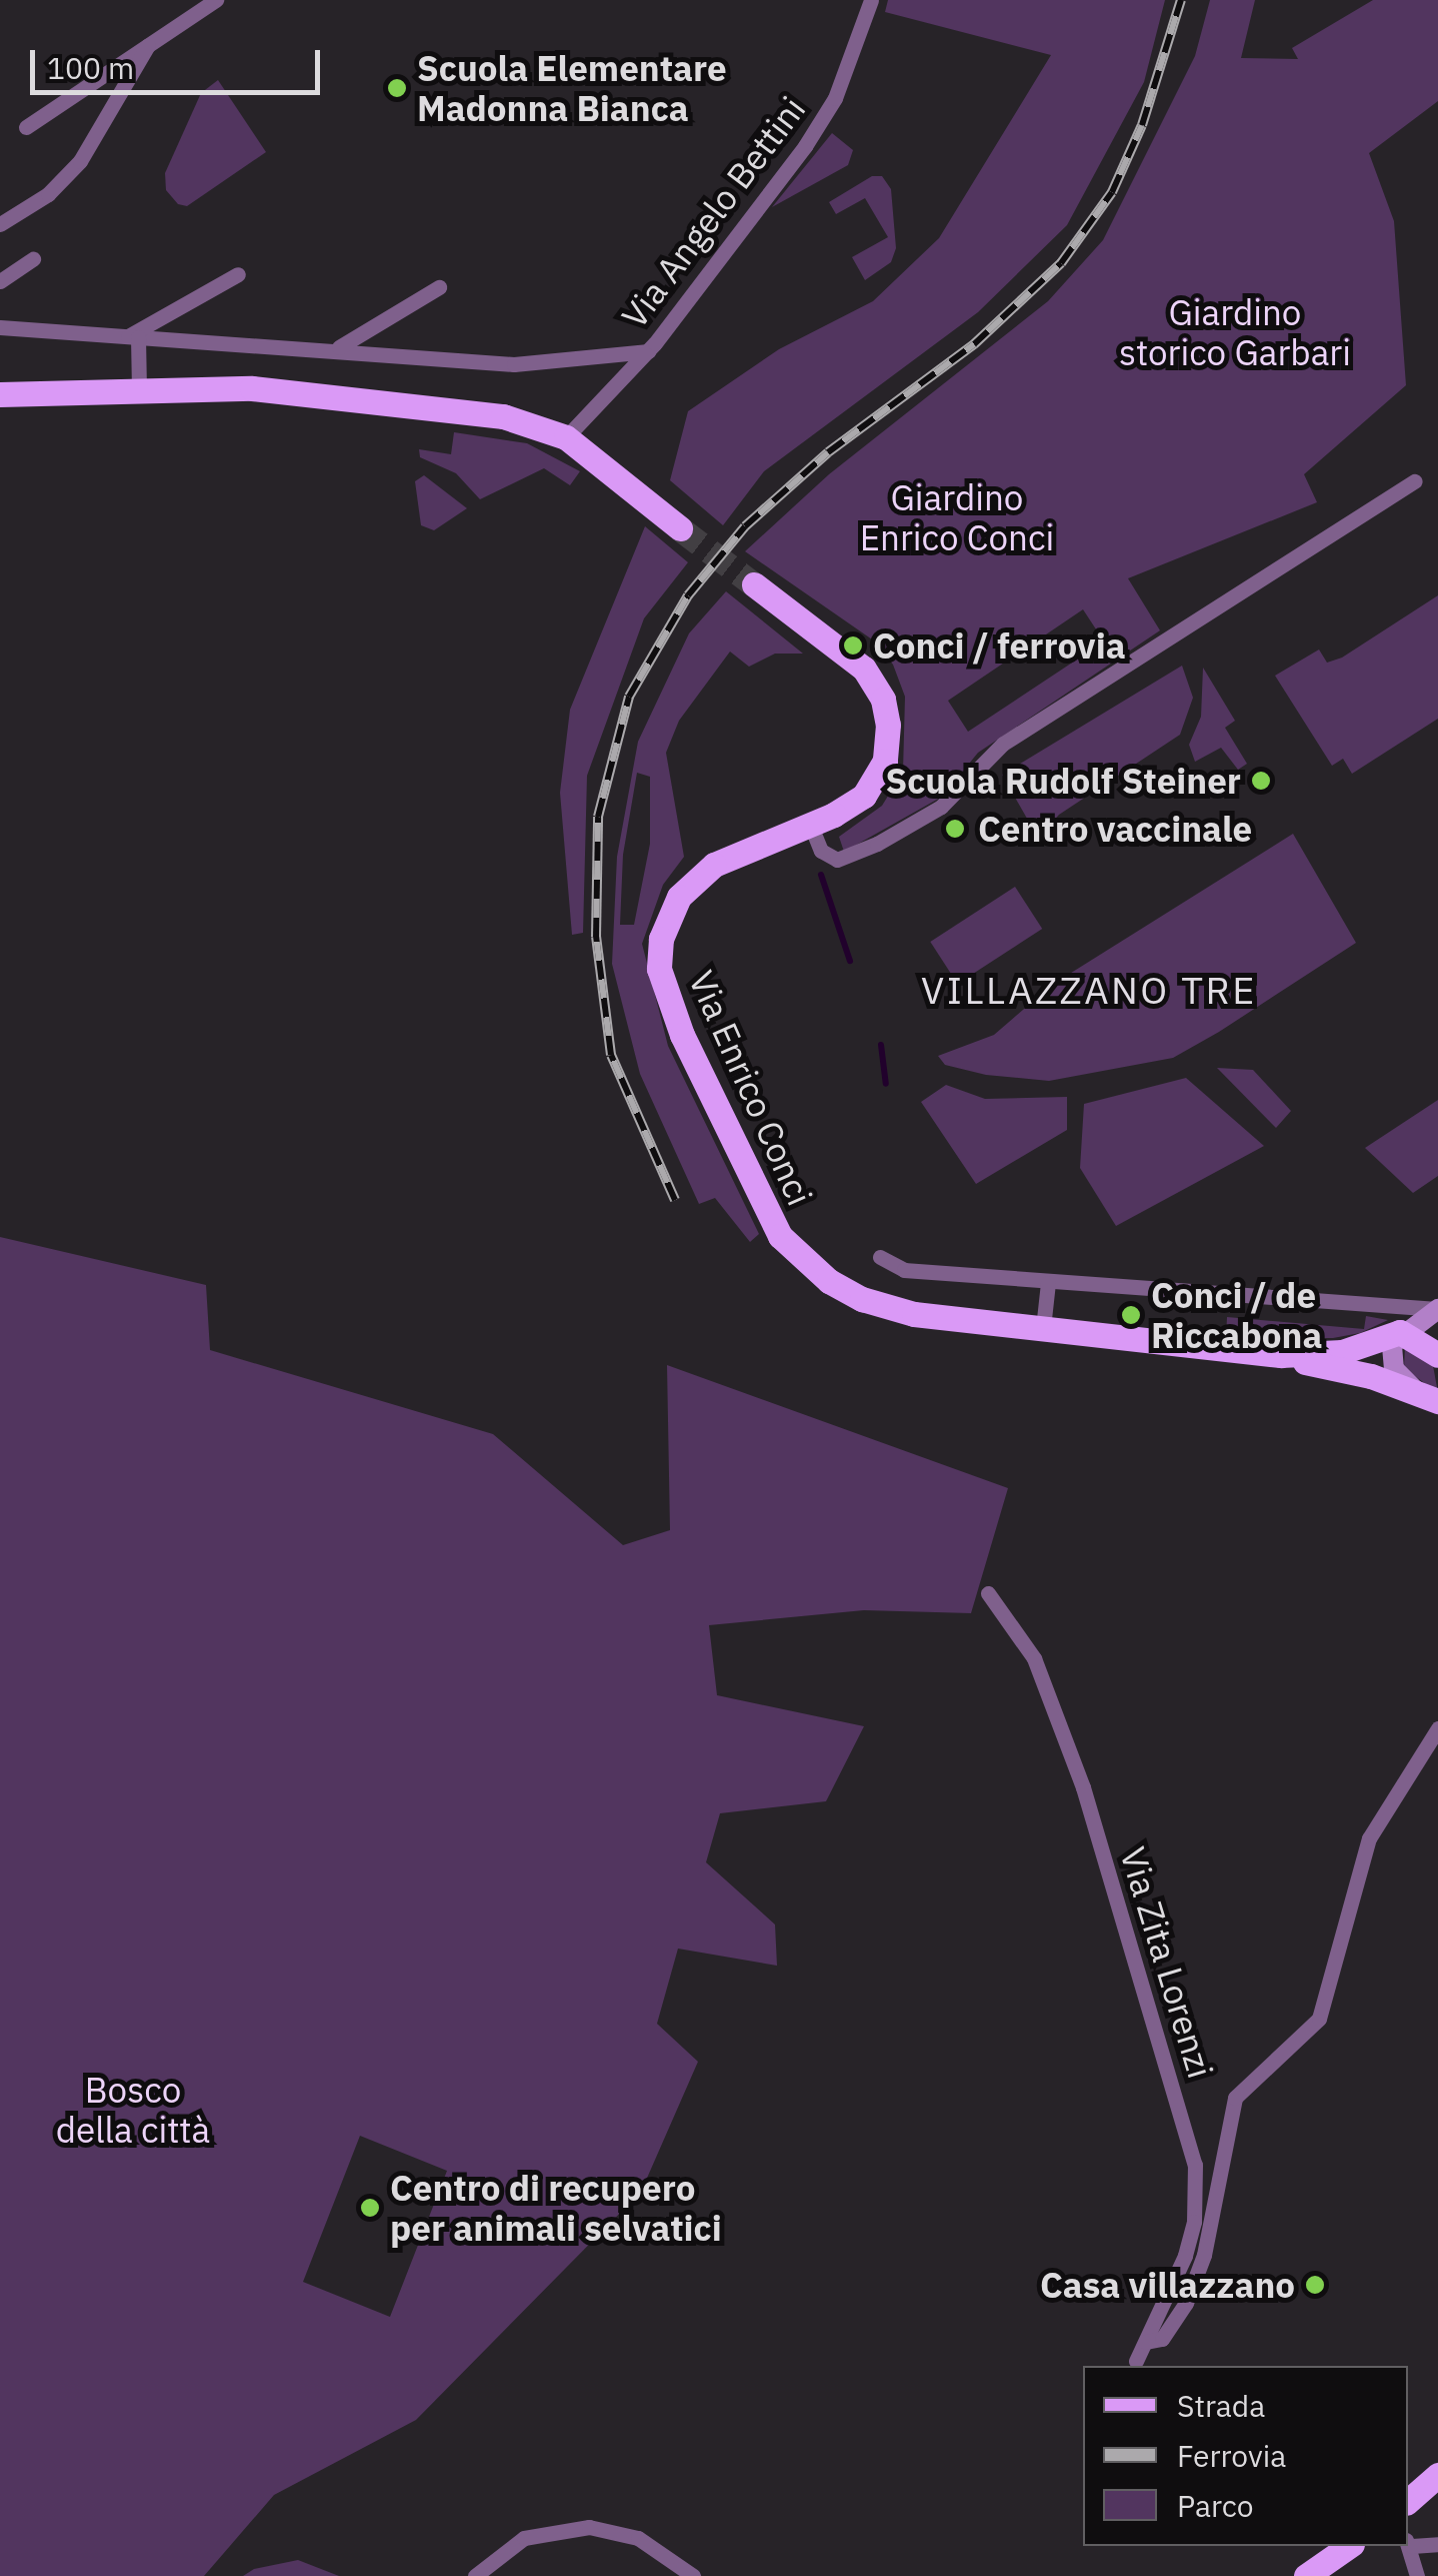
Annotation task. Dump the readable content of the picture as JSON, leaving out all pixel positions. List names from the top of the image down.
{
  "streets": {
    "main road": ["Via Enrico Conci"],
    "street": ["Via Angelo Bettini", "Via Zita Lorenzi"]
  },
  "districts": ["VILLAZZANO TRE"],
  "parks": ["Giardino storico Garbari", "Giardino Enrico Conci", "Bosco della città"],
  "places": [
    "Scuola Elementare Madonna Bianca",
    "Conci / ferrovia",
    "Scuola Rudolf Steiner",
    "Centro vaccinale",
    "Conci / de Riccabona",
    "Centro di recupero per animali selvatici",
    "Casa villazzano"
  ],
  "legend": ["Strada", "Ferrovia", "Parco"],
  "scale_bar": "100 m"
}
